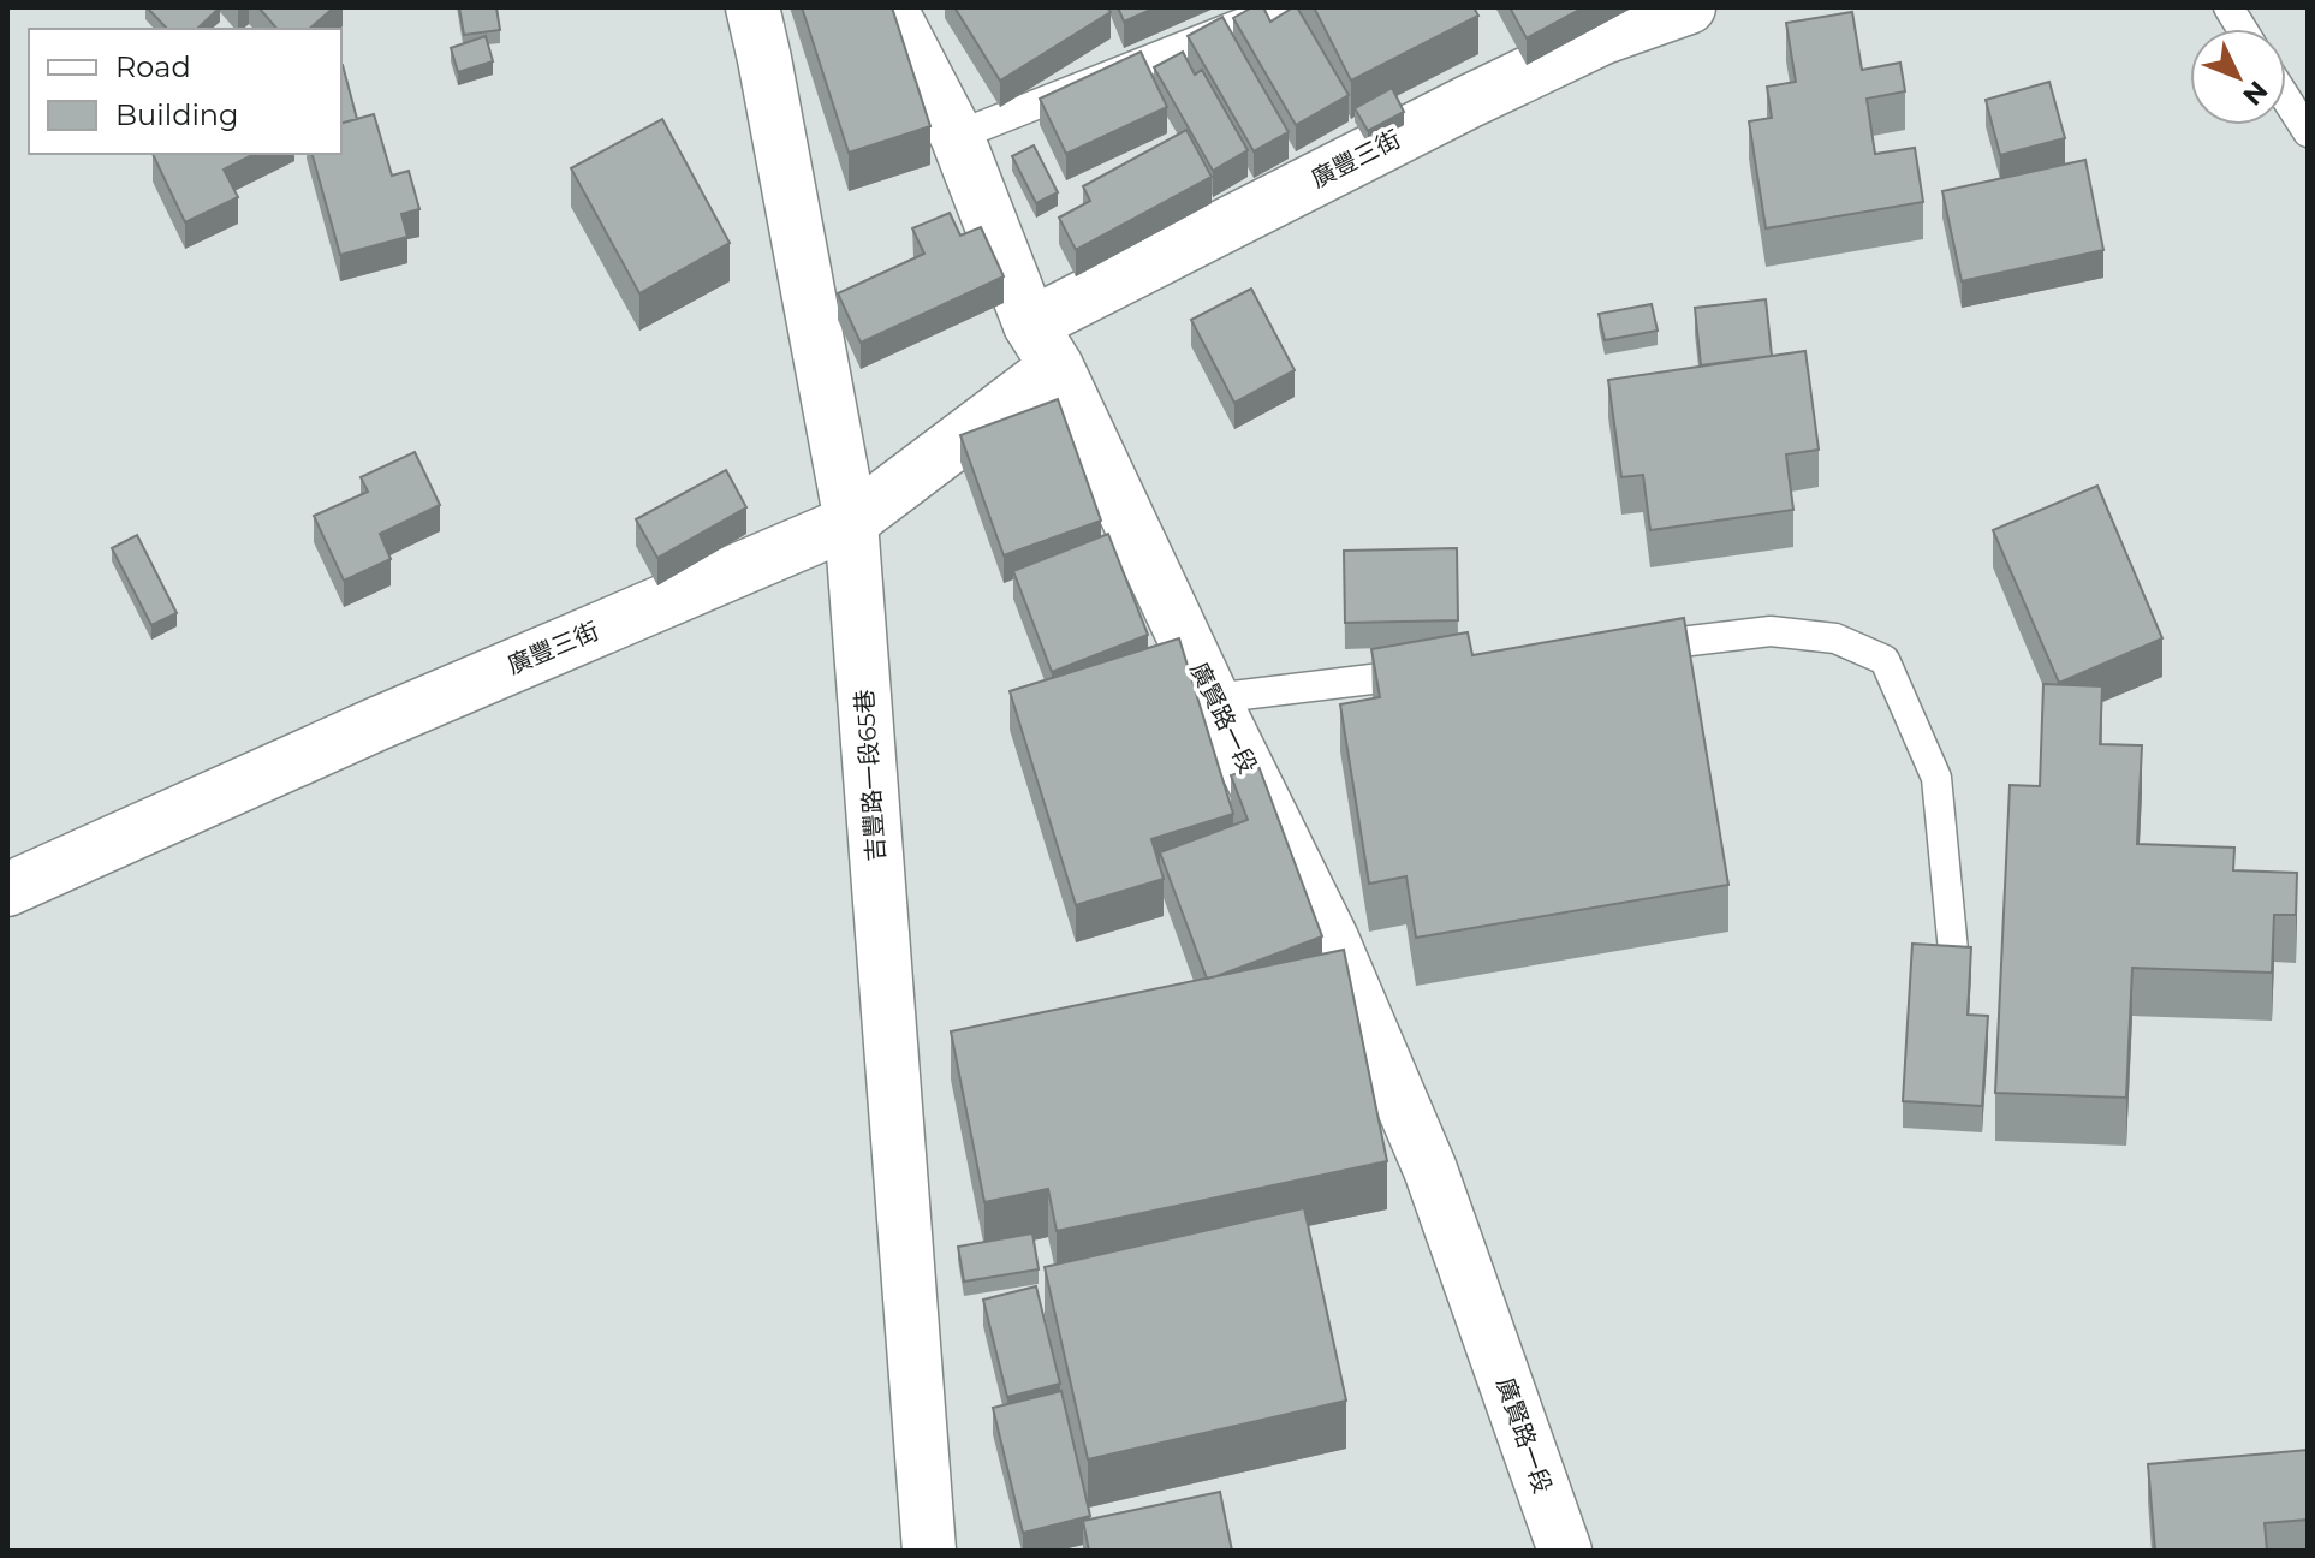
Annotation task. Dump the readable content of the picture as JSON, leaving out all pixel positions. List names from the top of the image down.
{
  "streets": {
    "street": ["廣豐三街", "廣賢路一段", "吉豐路一段65巷"]
  },
  "crossings": [
    ["廣豐三街", "廣賢路一段"],
    ["廣豐三街", "吉豐路一段65巷"]
  ],
  "legend": ["Road", "Building"],
  "north": "bottom right"
}
